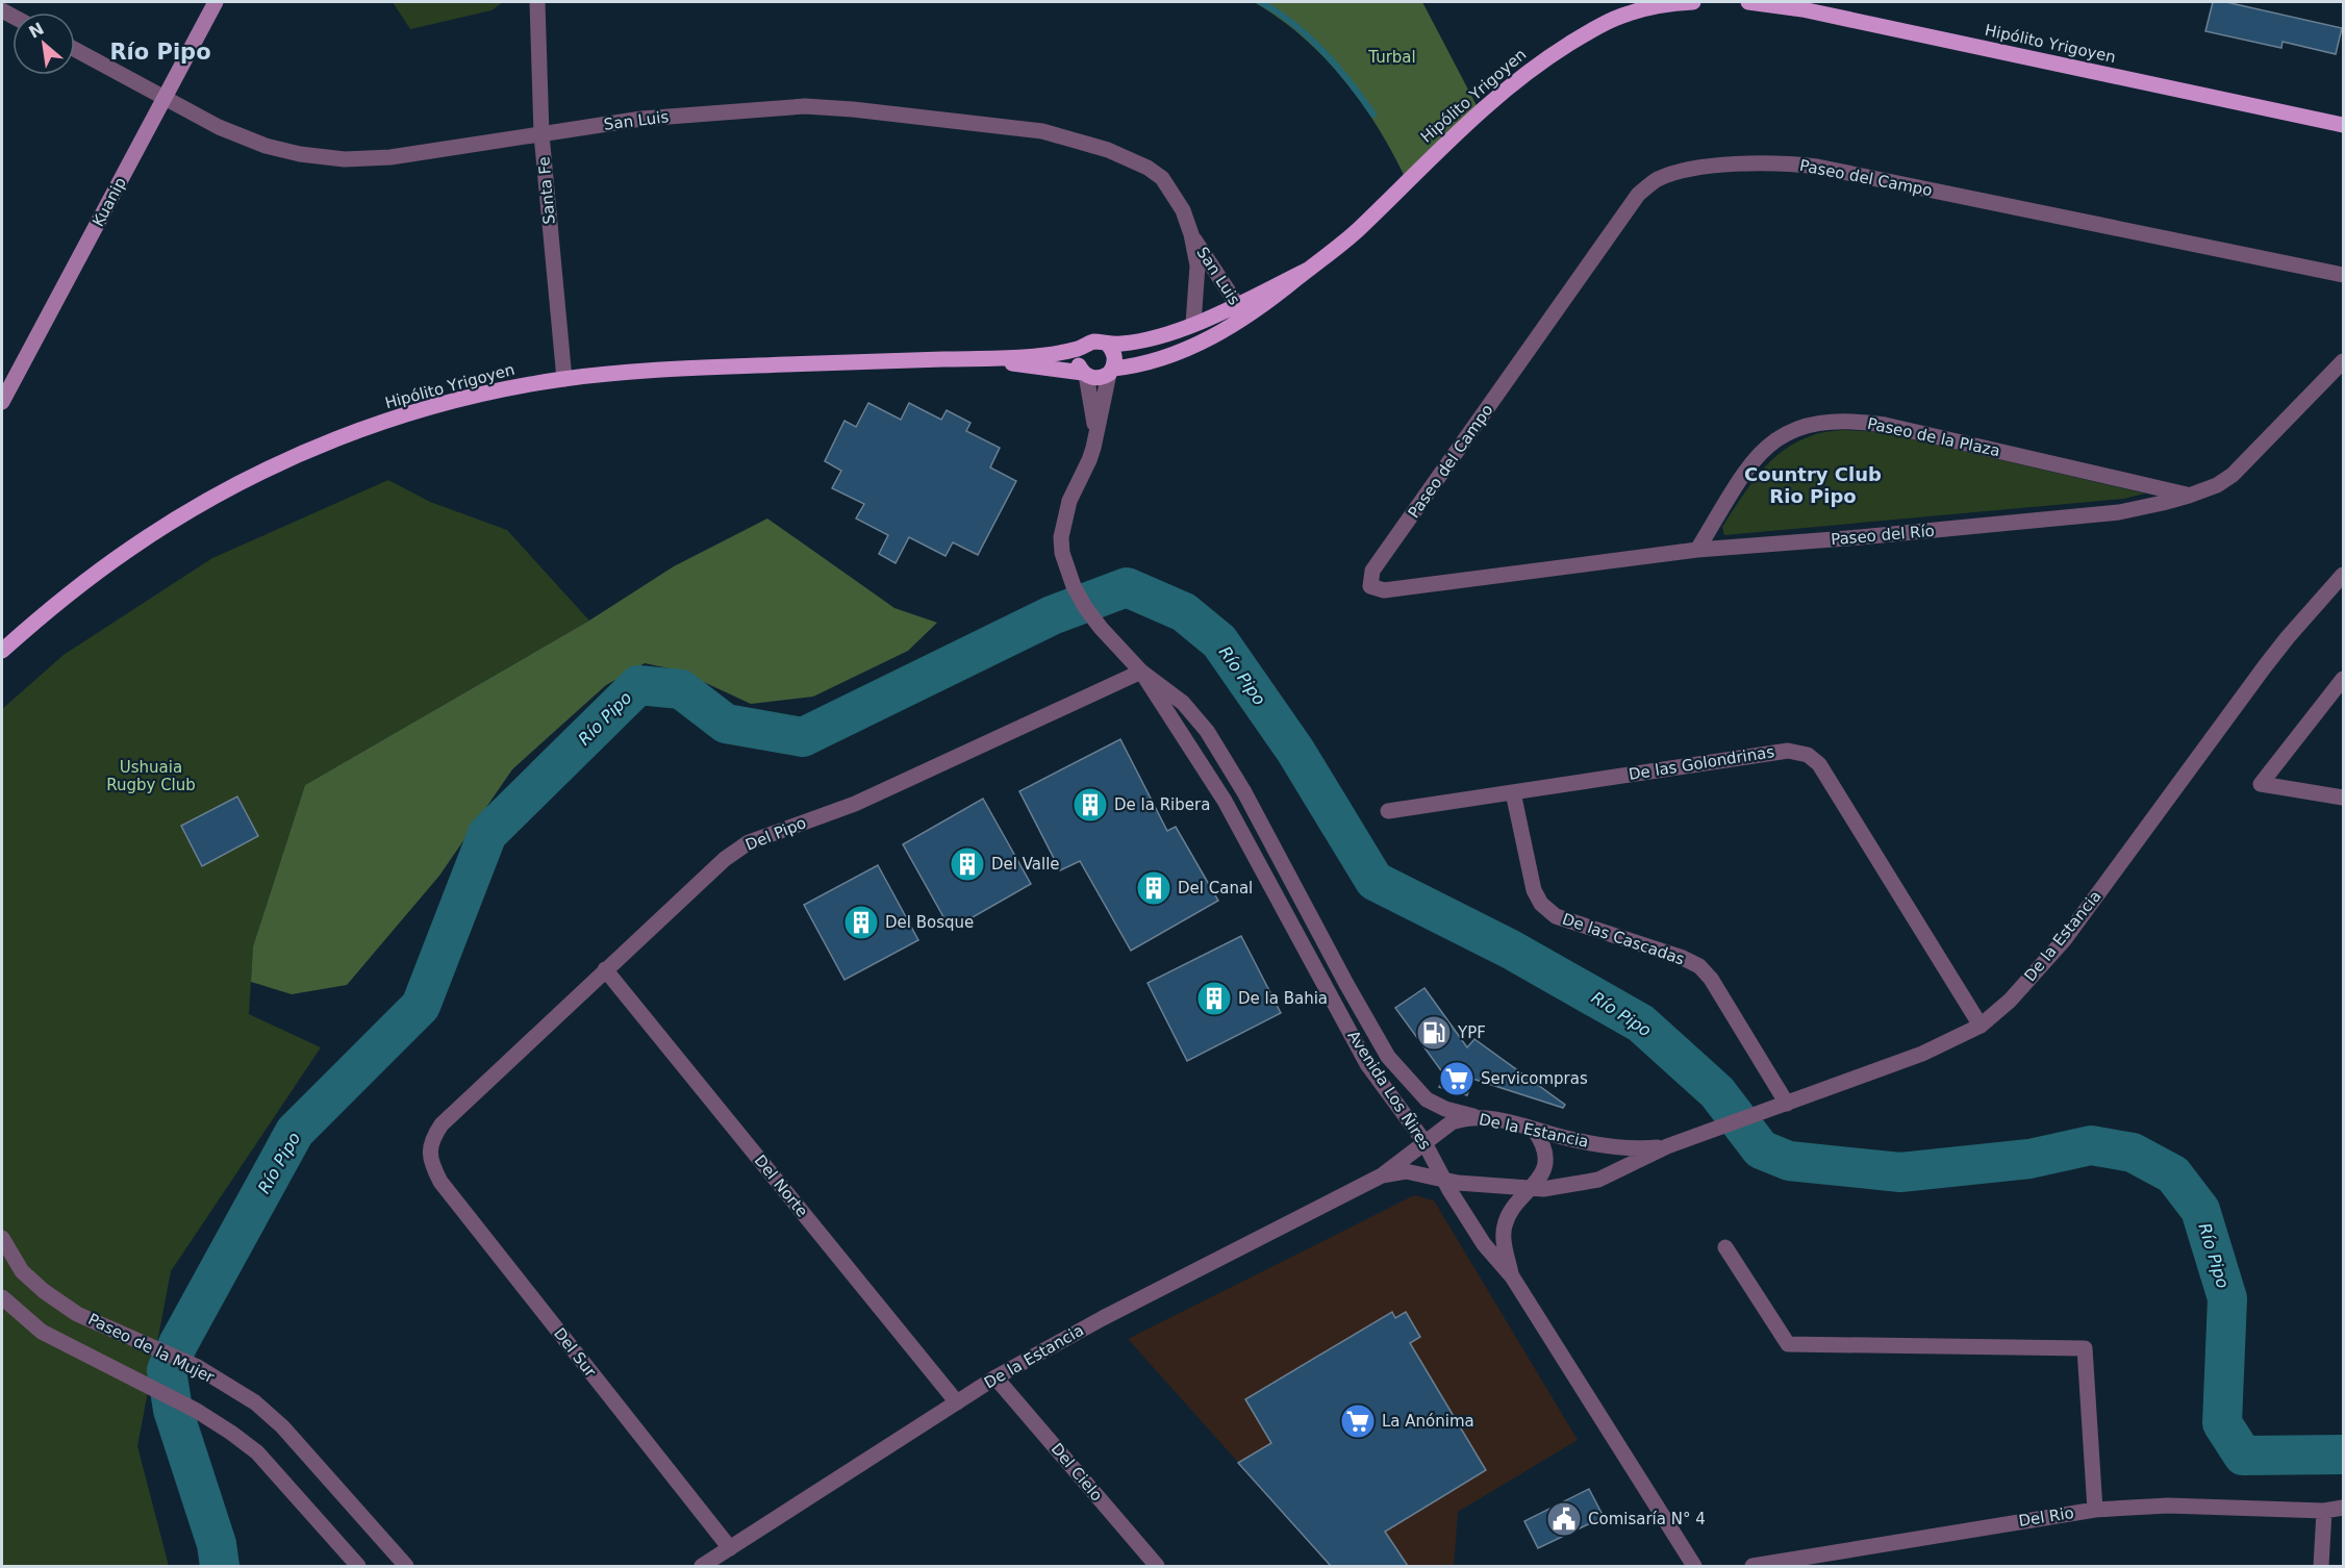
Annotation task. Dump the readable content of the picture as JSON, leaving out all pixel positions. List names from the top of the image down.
{
  "streets": {
    "main road": ["Hipólito Yrigoyen", "Kuanip"],
    "street": [
      "San Luis",
      "Paseo del Campo",
      "Santa Fe",
      "Paseo de la Plaza",
      "Paseo del Río",
      "De las Golondrinas",
      "Del Pipo",
      "De la Estancia",
      "De las Cascadas",
      "Avenida Los Ñires",
      "Del Norte",
      "Paseo de la Mujer",
      "Del Sur",
      "Del Cielo",
      "Del Rio"
    ]
  },
  "crossings": [
    ["Hipólito Yrigoyen", "San Luis"],
    ["Hipólito Yrigoyen", "Santa Fe"],
    ["San Luis", "Santa Fe"],
    ["San Luis", "Kuanip"],
    ["Paseo del Campo", "Paseo del Río"],
    ["Paseo de la Plaza", "Paseo del Río"],
    ["De las Golondrinas", "De la Estancia"],
    ["De las Golondrinas", "De las Cascadas"],
    ["Del Pipo", "Avenida Los Ñires"],
    ["Del Pipo", "Del Norte"],
    ["Del Pipo", "Del Sur"],
    ["De la Estancia", "De las Cascadas"],
    ["De la Estancia", "Avenida Los Ñires"],
    ["De la Estancia", "Del Norte"],
    ["De la Estancia", "Del Sur"],
    ["De la Estancia", "Del Cielo"]
  ],
  "districts": ["Río Pipo", "Country Club Rio Pipo"],
  "water": ["Río Pipo"],
  "parks": ["Turbal", "Ushuaia Rugby Club"],
  "places": {
    "building": [
      "De la Ribera",
      "Del Valle",
      "Del Canal",
      "Del Bosque",
      "De la Bahia"
    ],
    "fuel station": ["YPF"],
    "supermarket": ["Servicompras", "La Anónima"],
    "public building": ["Comisaría N° 4"]
  },
  "north": "top left"
}
